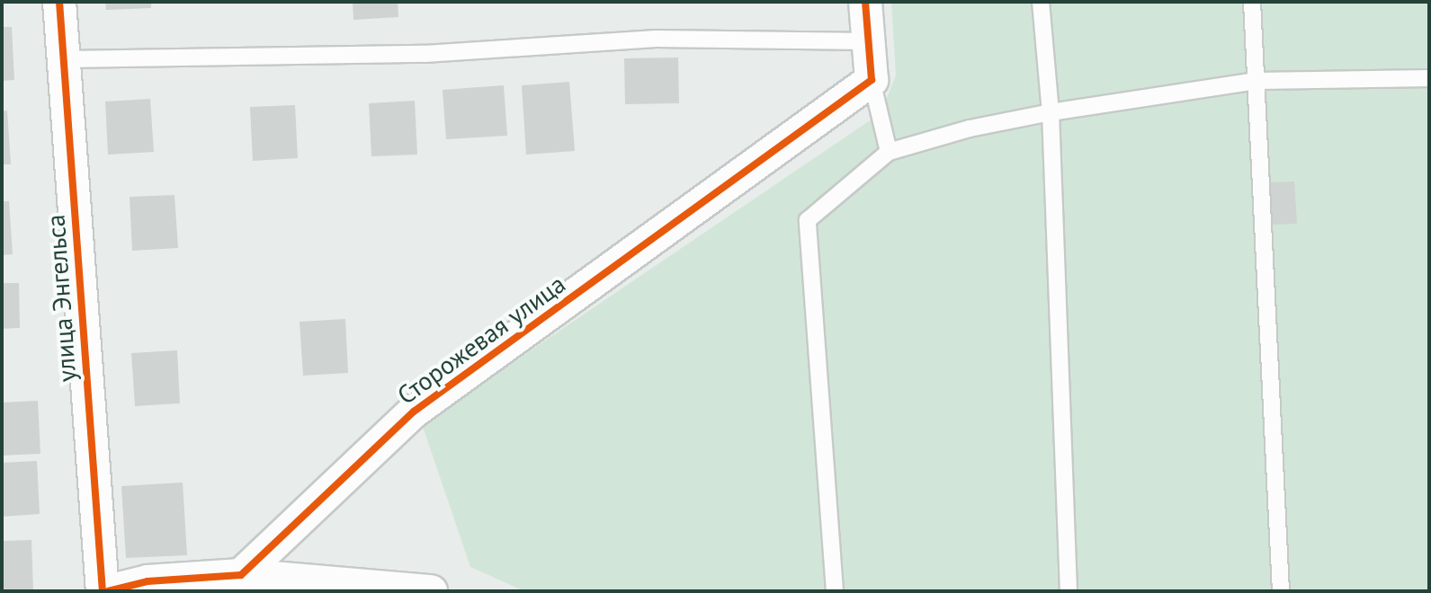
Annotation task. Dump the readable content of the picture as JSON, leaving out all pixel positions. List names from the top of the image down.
{
  "streets": {
    "street": ["улица Энгельса", "Сторожевая улица"]
  }
}
